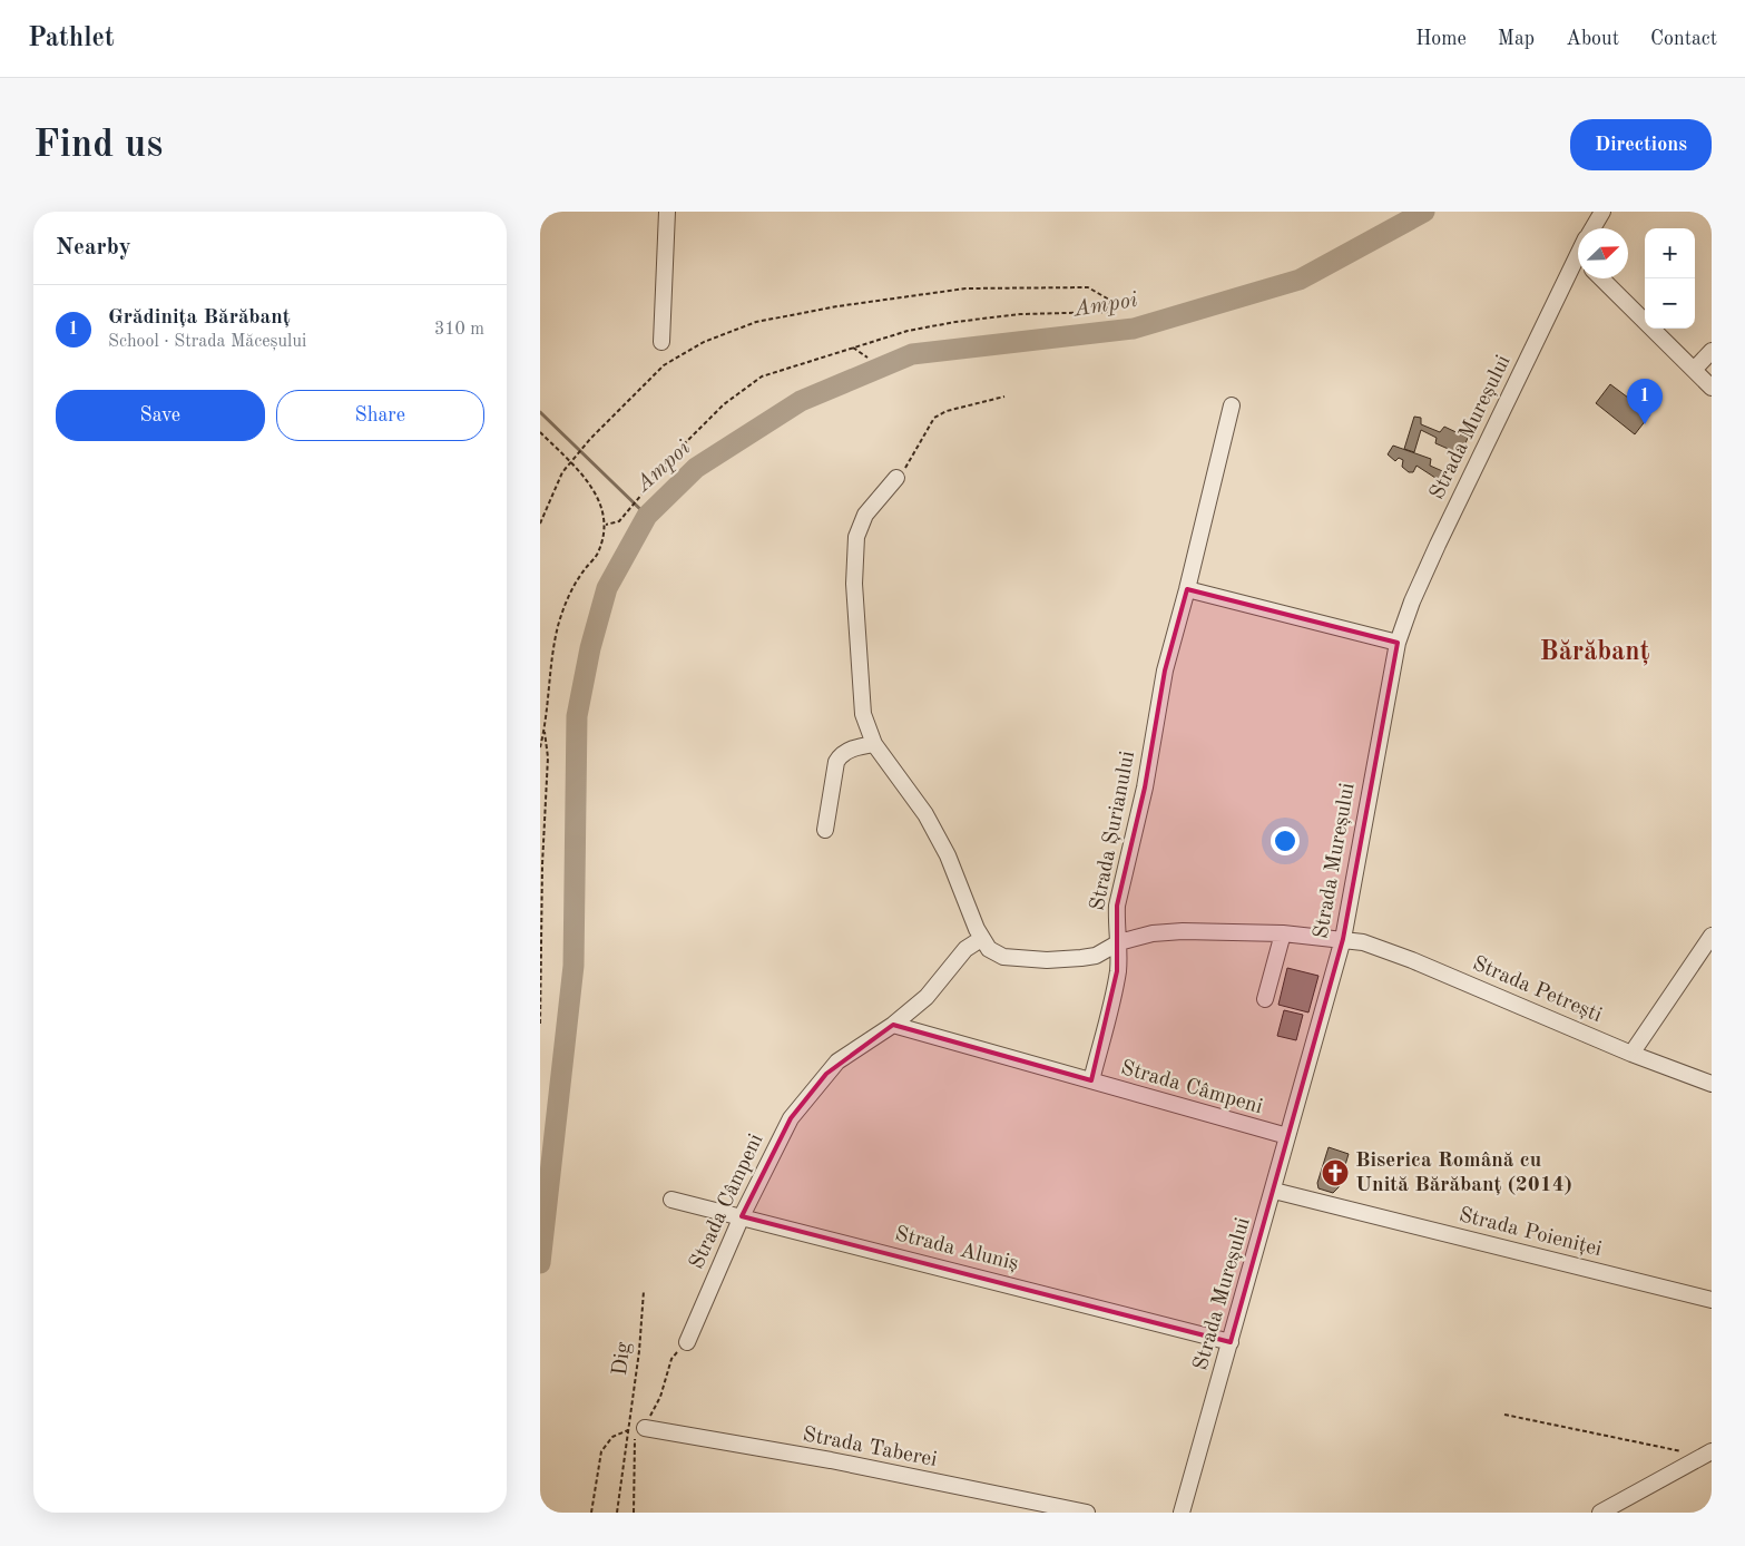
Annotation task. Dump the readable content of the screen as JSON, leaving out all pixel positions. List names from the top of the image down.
{
  "streets": {
    "street": [
      "Strada Mureșului",
      "Strada Șurianului",
      "Strada Petrești",
      "Strada Câmpeni",
      "Strada Poieniței",
      "Strada Aluniș",
      "Strada Taberei"
    ],
    "path": ["Dig"]
  },
  "crossings": [
    ["Strada Mureșului", "Strada Petrești"],
    ["Strada Mureșului", "Strada Câmpeni"],
    ["Strada Mureșului", "Strada Poieniței"],
    ["Strada Mureșului", "Strada Aluniș"],
    ["Strada Șurianului", "Strada Petrești"],
    ["Strada Șurianului", "Strada Câmpeni"],
    ["Strada Petrești", "Strada Câmpeni"],
    ["Strada Câmpeni", "Strada Aluniș"]
  ],
  "districts": ["Bărăbanț"],
  "water": ["Ampoi"],
  "places": {
    "church": ["Biserica Română cu Unită Bărăbanț (2014)"]
  },
  "north": "top right",
  "page": {
    "header": "Pathlet",
    "nav": [
      "Home",
      "Map",
      "About",
      "Contact"
    ],
    "buttons": [
      "Directions",
      ["Save", "Share"]
    ],
    "title": "Find us",
    "heading": "Nearby",
    "map_buttons": ["+", "−"],
    "list": [
      {
        "mark": "1",
        "name": "Grădinița Bărăbanț",
        "note": "School · Strada Măceșului",
        "value": "310 m"
      }
    ],
    "pins": "1"
  }
}
